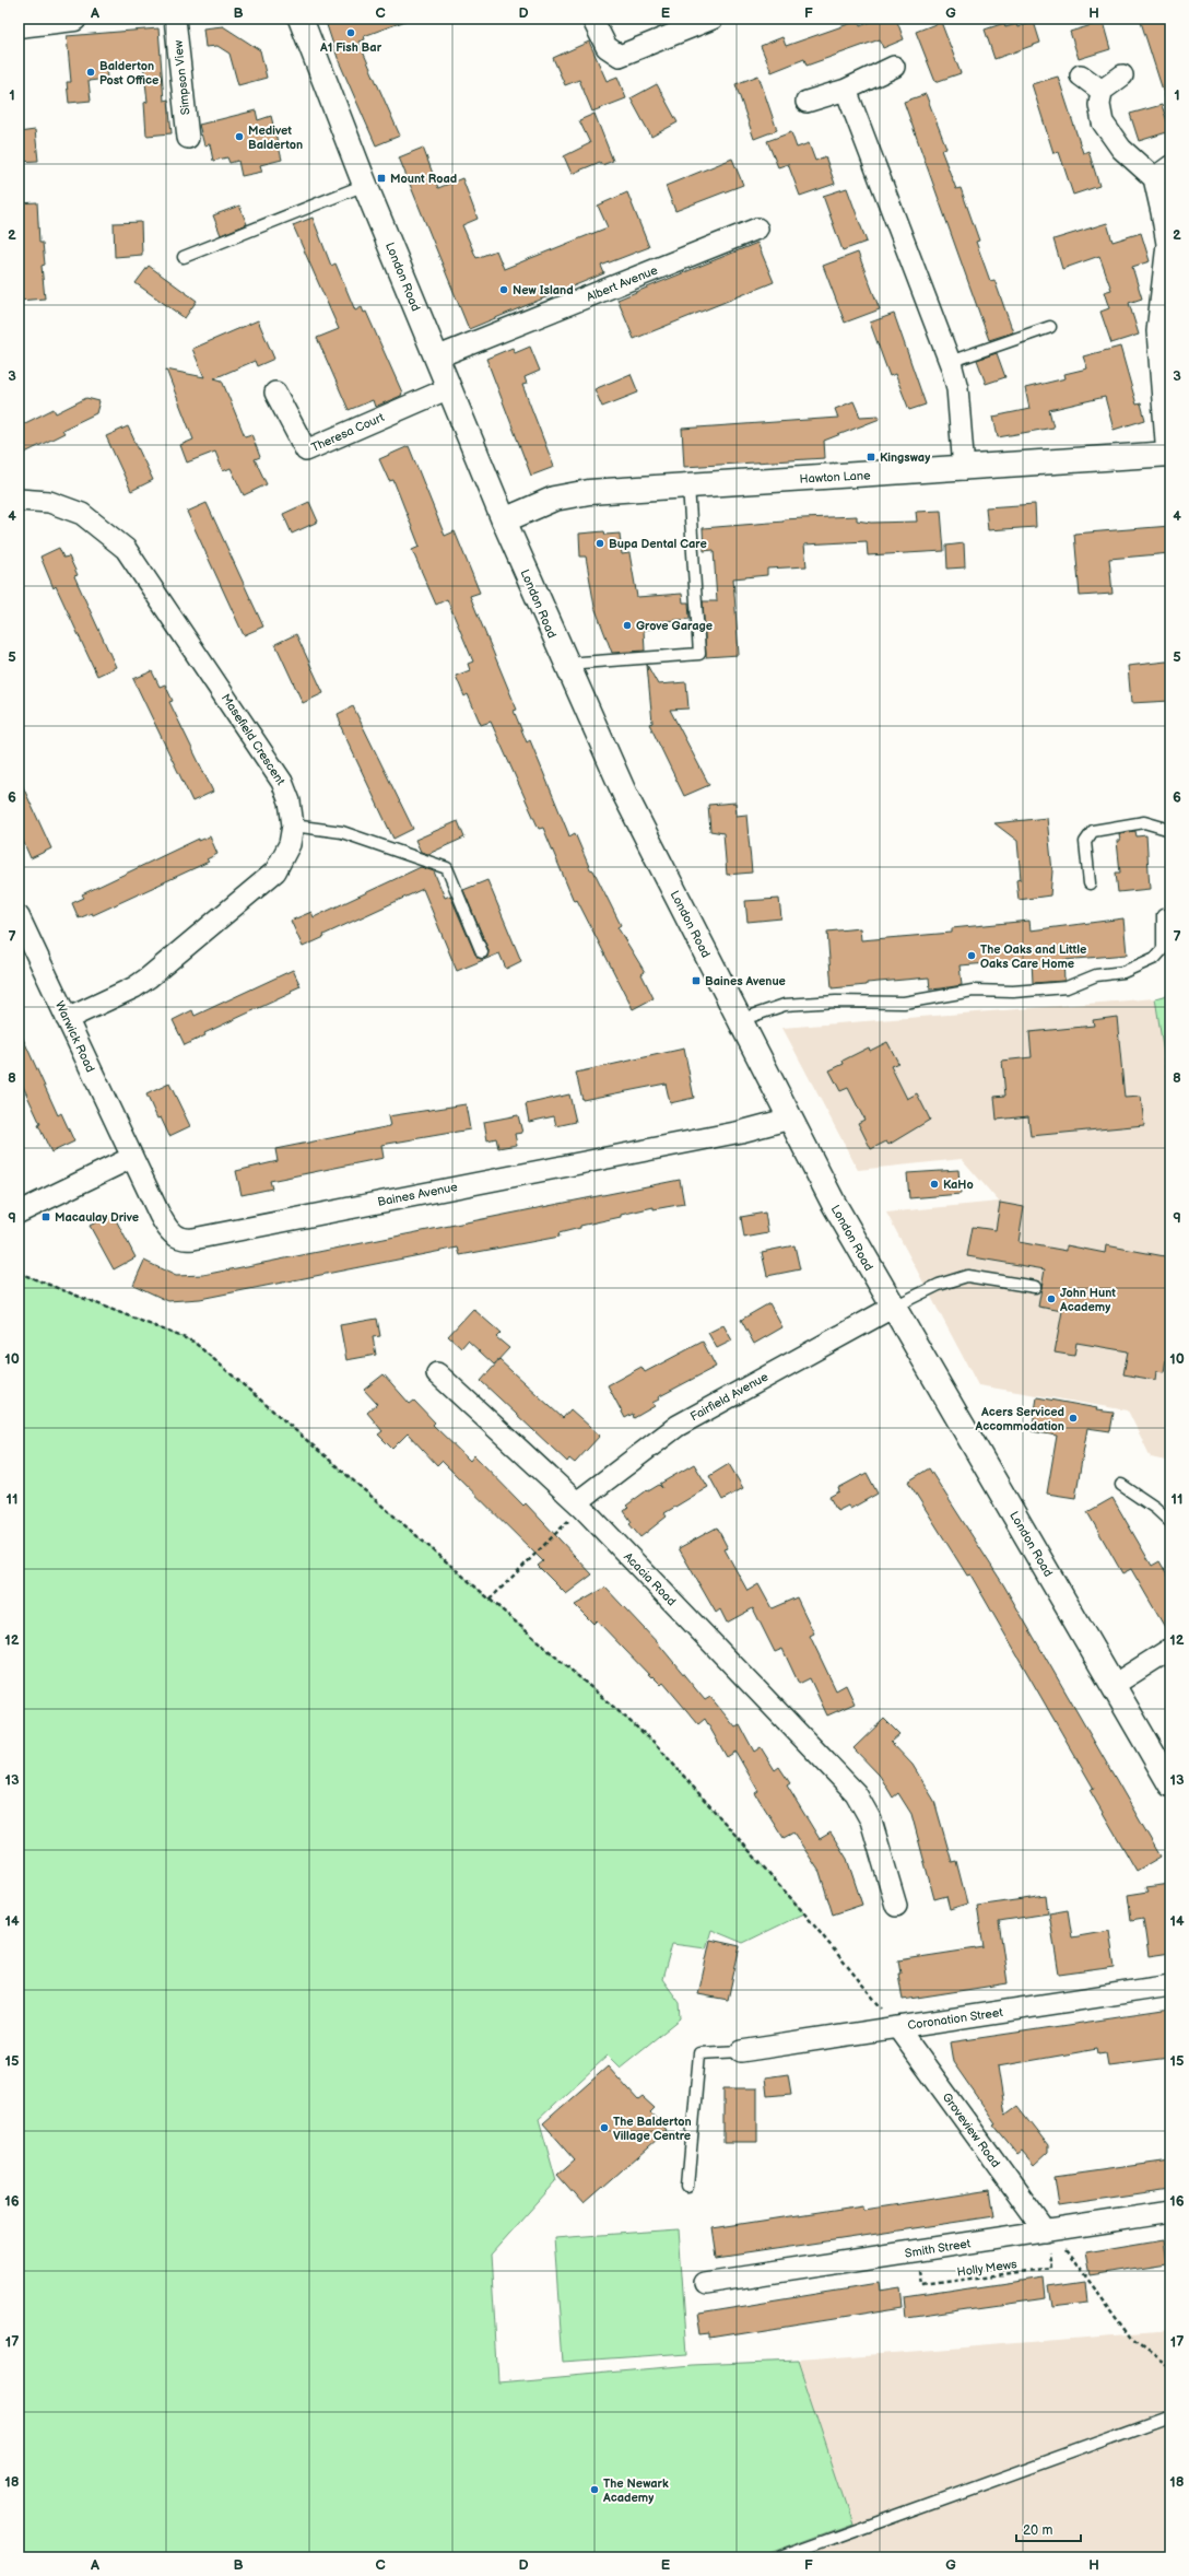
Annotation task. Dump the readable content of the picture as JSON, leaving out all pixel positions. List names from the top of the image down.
{
  "streets": {
    "main road": ["London Road", "Hawton Lane"],
    "street": [
      "Simpson View",
      "Albert Avenue",
      "Theresa Court",
      "Masefield Crescent",
      "Warwick Road",
      "Baines Avenue",
      "Fairfield Avenue",
      "Acacia Road",
      "Coronation Street",
      "Groveview Road",
      "Smith Street"
    ],
    "path": ["Holly Mews"]
  },
  "crossings": [
    ["London Road", "Albert Avenue"],
    ["London Road", "Theresa Court"],
    ["London Road", "Hawton Lane"],
    ["London Road", "Baines Avenue"],
    ["London Road", "Fairfield Avenue"],
    ["Masefield Crescent", "Warwick Road"],
    ["Warwick Road", "Baines Avenue"],
    ["Fairfield Avenue", "Acacia Road"],
    ["Coronation Street", "Groveview Road"],
    ["Groveview Road", "Smith Street"],
    ["Groveview Road", "Holly Mews"],
    ["Smith Street", "Holly Mews"]
  ],
  "places": {
    "other": [
      "A1 Fish Bar",
      "Balderton Post Office",
      "Medivet Balderton",
      "New Island",
      "Bupa Dental Care",
      "Grove Garage",
      "The Oaks and Little Oaks Care Home",
      "KaHo",
      "John Hunt Academy",
      "Acers Serviced Accommodation",
      "The Balderton Village Centre",
      "The Newark Academy"
    ],
    "transit": [
      "Mount Road",
      "Kingsway",
      "Baines Avenue",
      "Macaulay Drive"
    ]
  },
  "scale_bar": "20 m",
  "grid": {
    "columns": [
      "A",
      "B",
      "C",
      "D",
      "E",
      "F",
      "G",
      "H"
    ],
    "rows": [
      "1",
      "2",
      "3",
      "4",
      "5",
      "6",
      "7",
      "8",
      "9",
      "10",
      "11",
      "12",
      "13",
      "14",
      "15",
      "16",
      "17",
      "18"
    ]
  }
}
